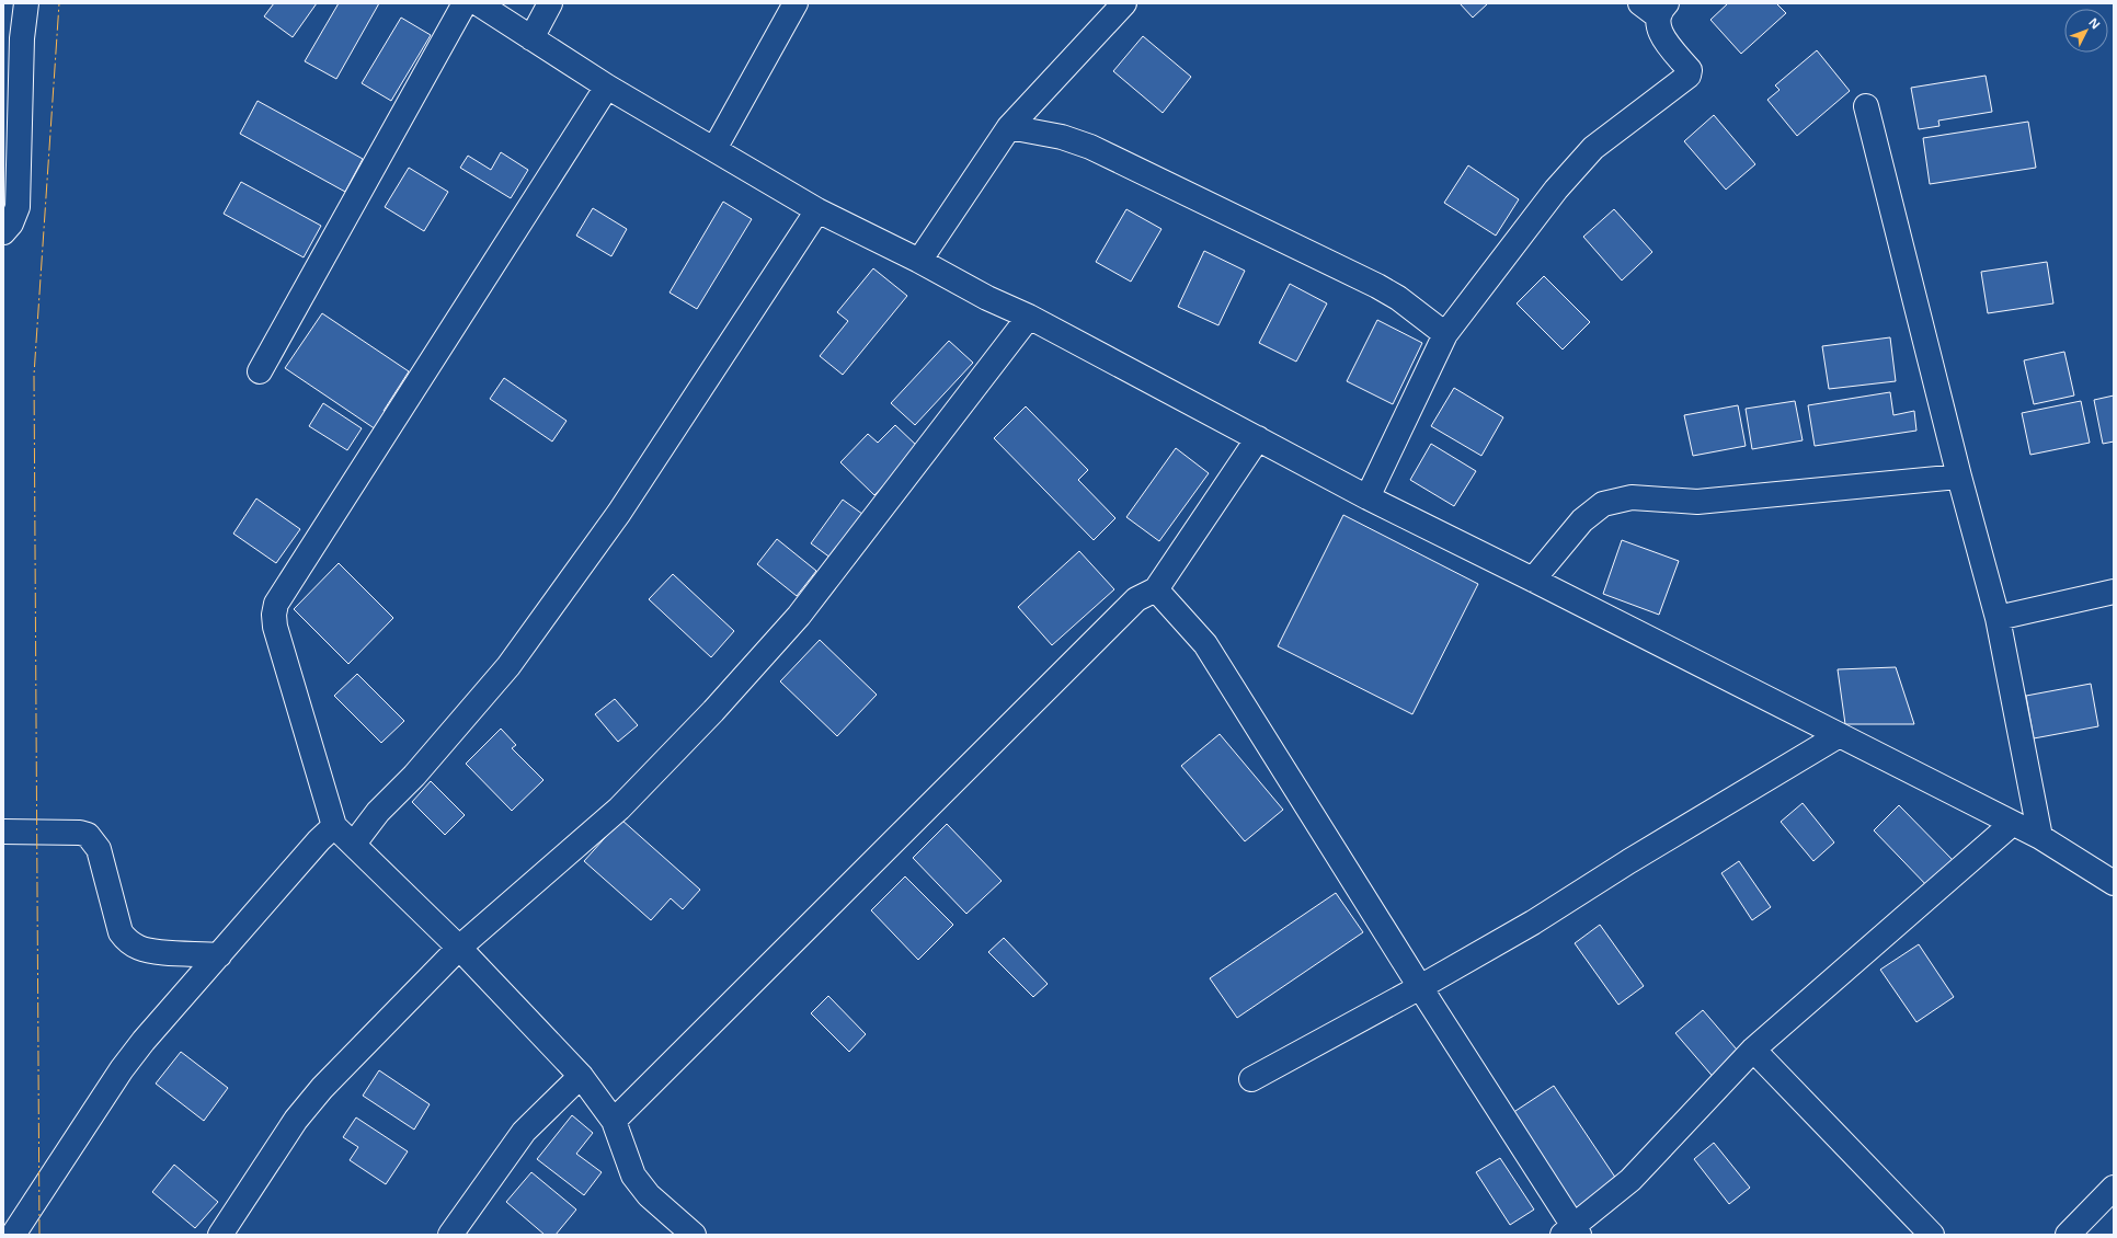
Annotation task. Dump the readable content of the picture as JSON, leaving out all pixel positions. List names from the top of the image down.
{
  "north": "top right"
}
